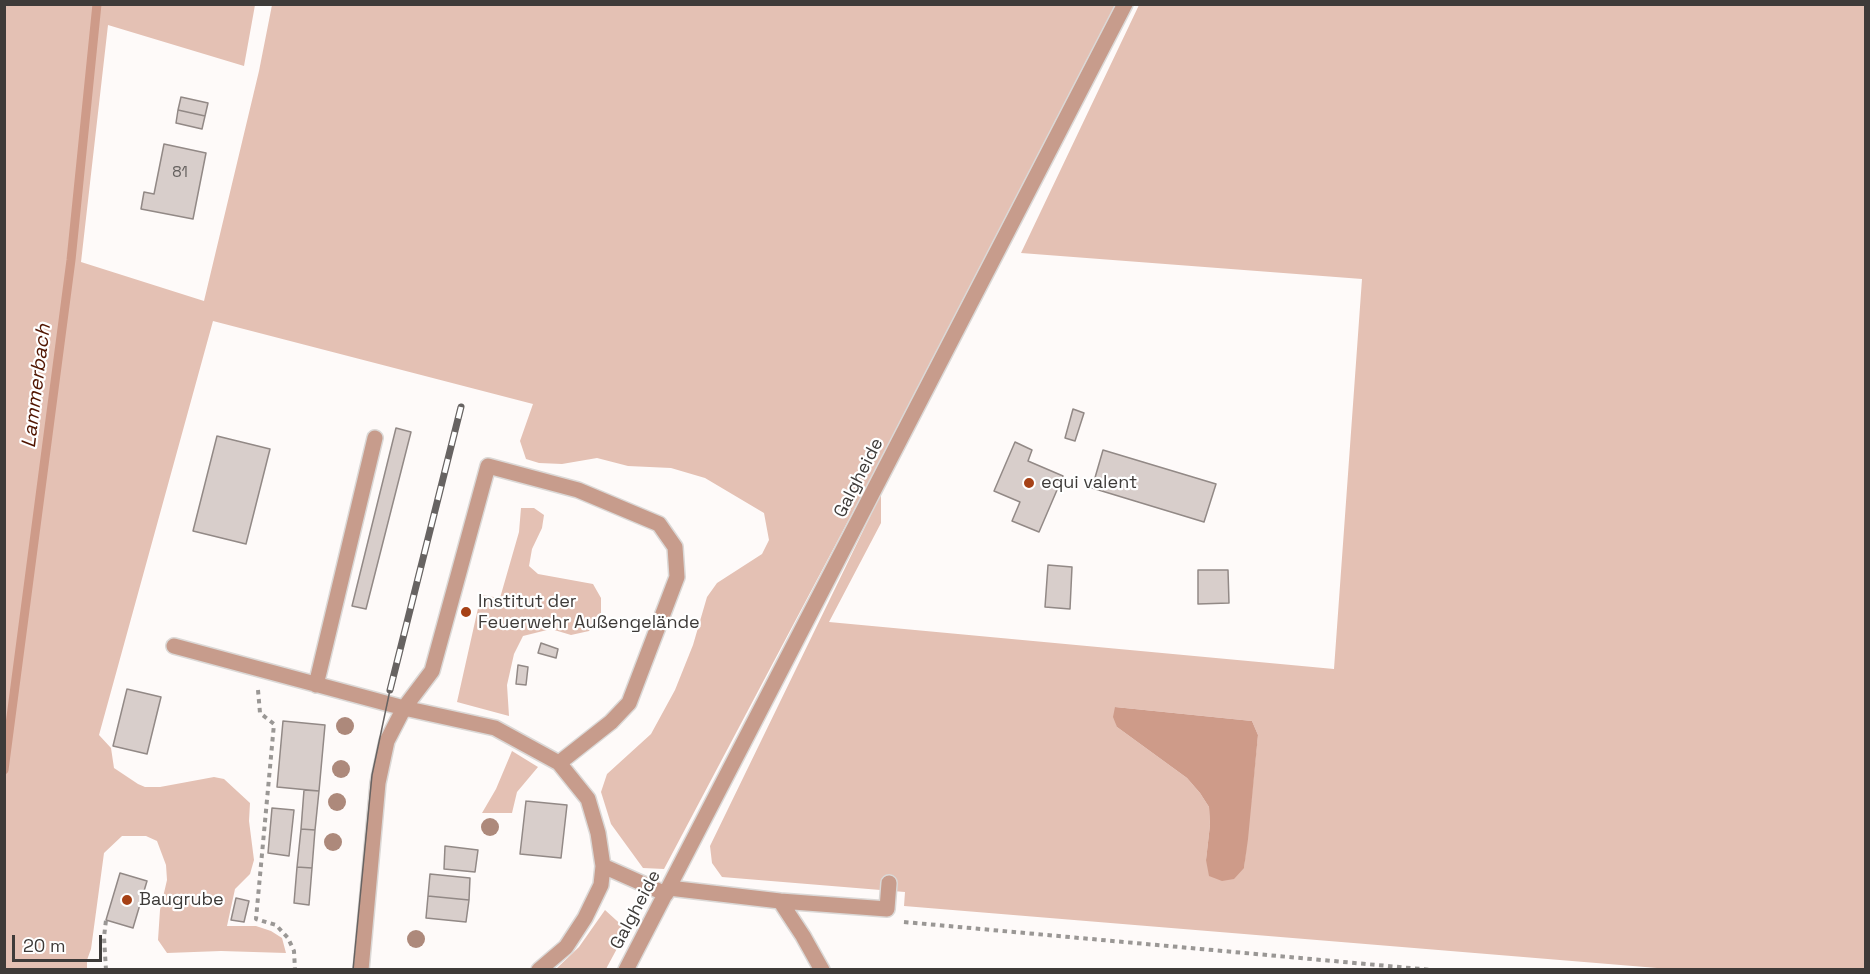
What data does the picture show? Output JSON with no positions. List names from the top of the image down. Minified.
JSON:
{"streets":{"street":["Galgheide"]},"water":["Lammerbach"],"places":["equi valent","Institut der Feuerwehr Außengelände","Baugrube"],"house_numbers":["81"],"scale_bar":"20 m"}
